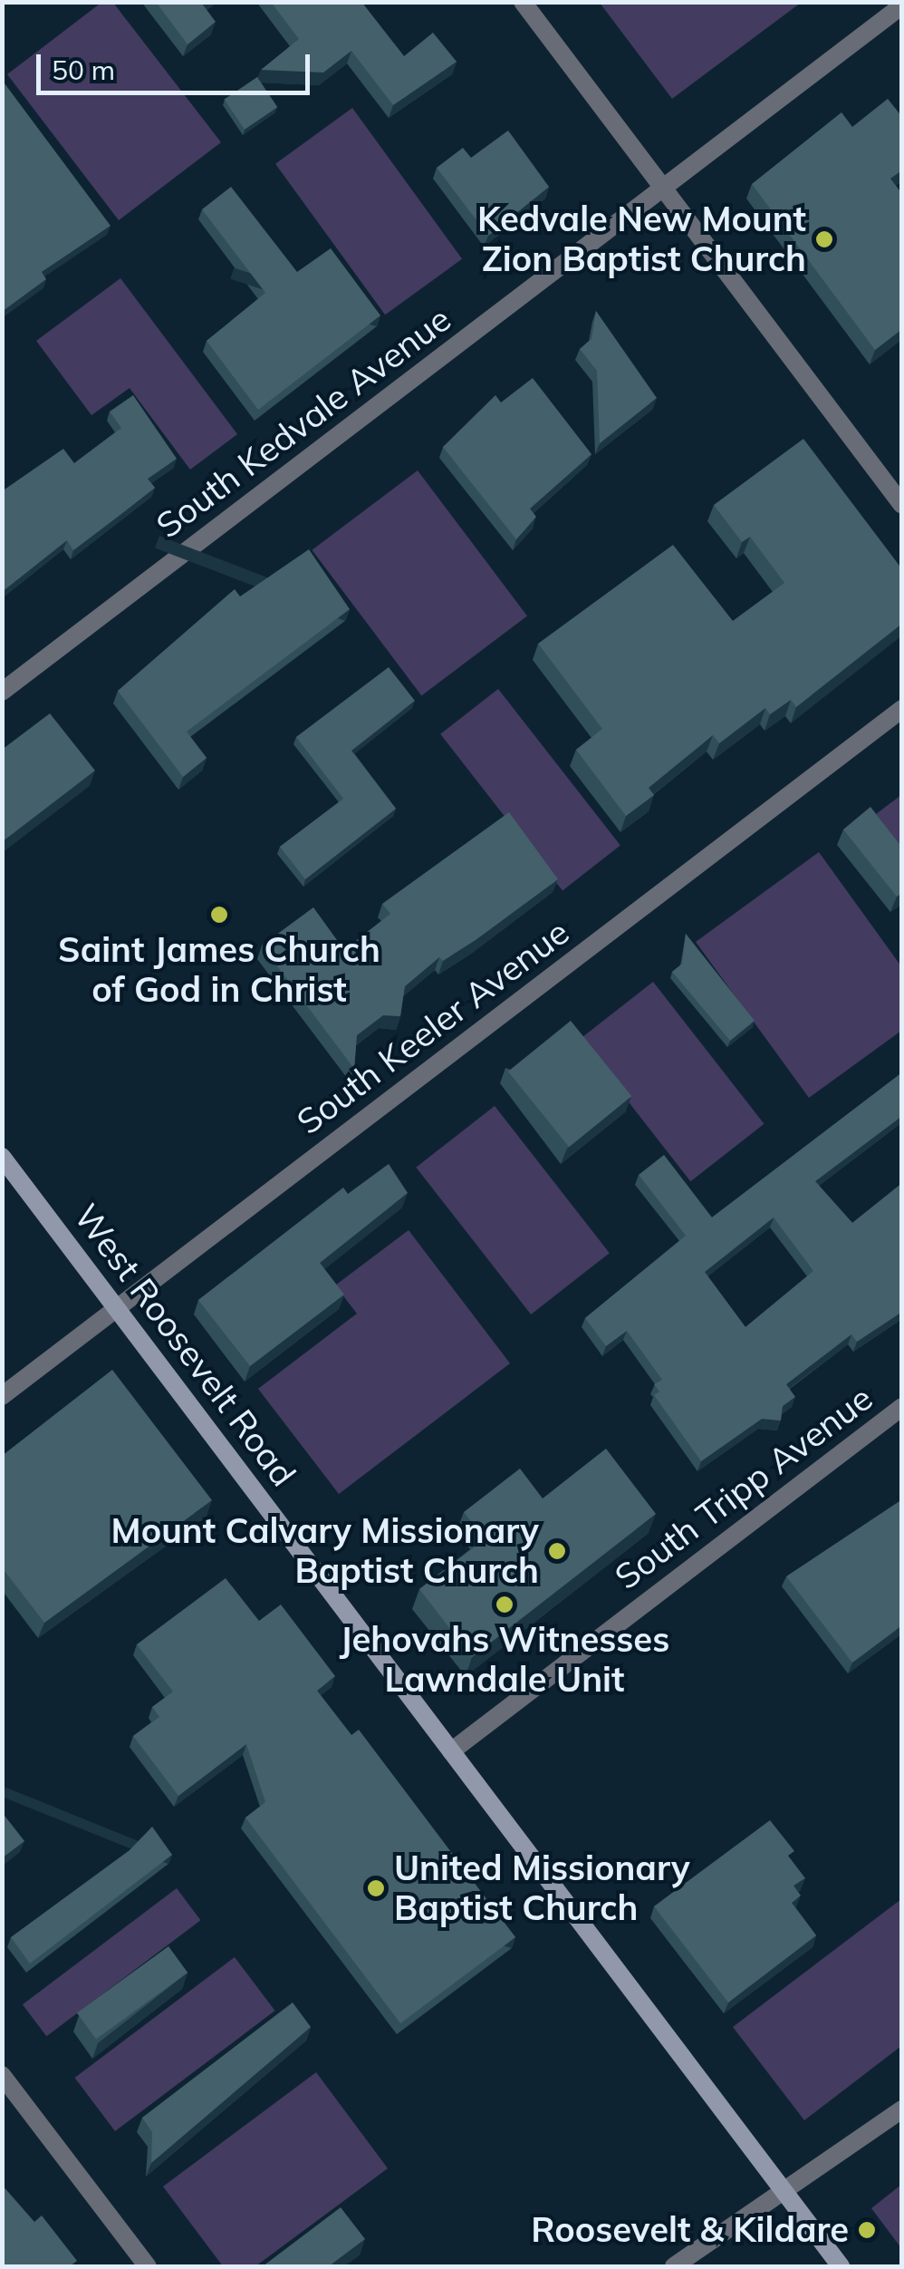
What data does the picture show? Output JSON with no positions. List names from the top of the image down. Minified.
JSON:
{"streets":{"main road":["West Roosevelt Road"],"street":["South Kedvale Avenue","South Keeler Avenue","South Tripp Avenue"]},"crossings":[["South Keeler Avenue","West Roosevelt Road"],["West Roosevelt Road","South Tripp Avenue"]],"places":["Kedvale New Mount Zion Baptist Church","Saint James Church of God in Christ","Mount Calvary Missionary Baptist Church","Jehovahs Witnesses Lawndale Unit","United Missionary Baptist Church","Roosevelt & Kildare"],"scale_bar":"50 m"}
